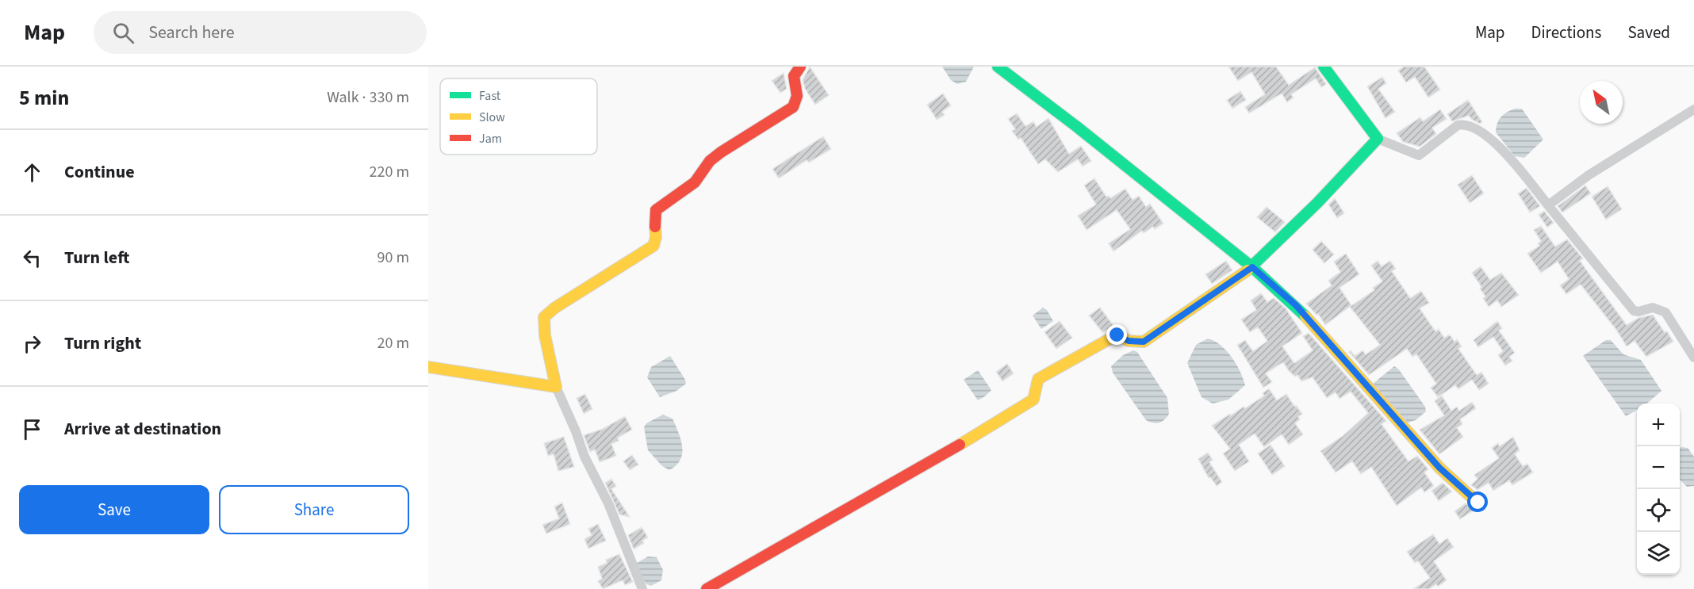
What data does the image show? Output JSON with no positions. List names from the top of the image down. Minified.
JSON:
{"legend":["Fast","Slow","Jam"],"north":"top left","page":{"header":"Map","search":"Search here","nav":["Map","Directions","Saved"],"heading":["5 min","Walk · 330 m"],"list":[["Continue","220 m"],["Turn left","90 m"],["Turn right","20 m"],"Arrive at destination"],"map_buttons":["+","−"],"buttons":["Save","Share"]}}
